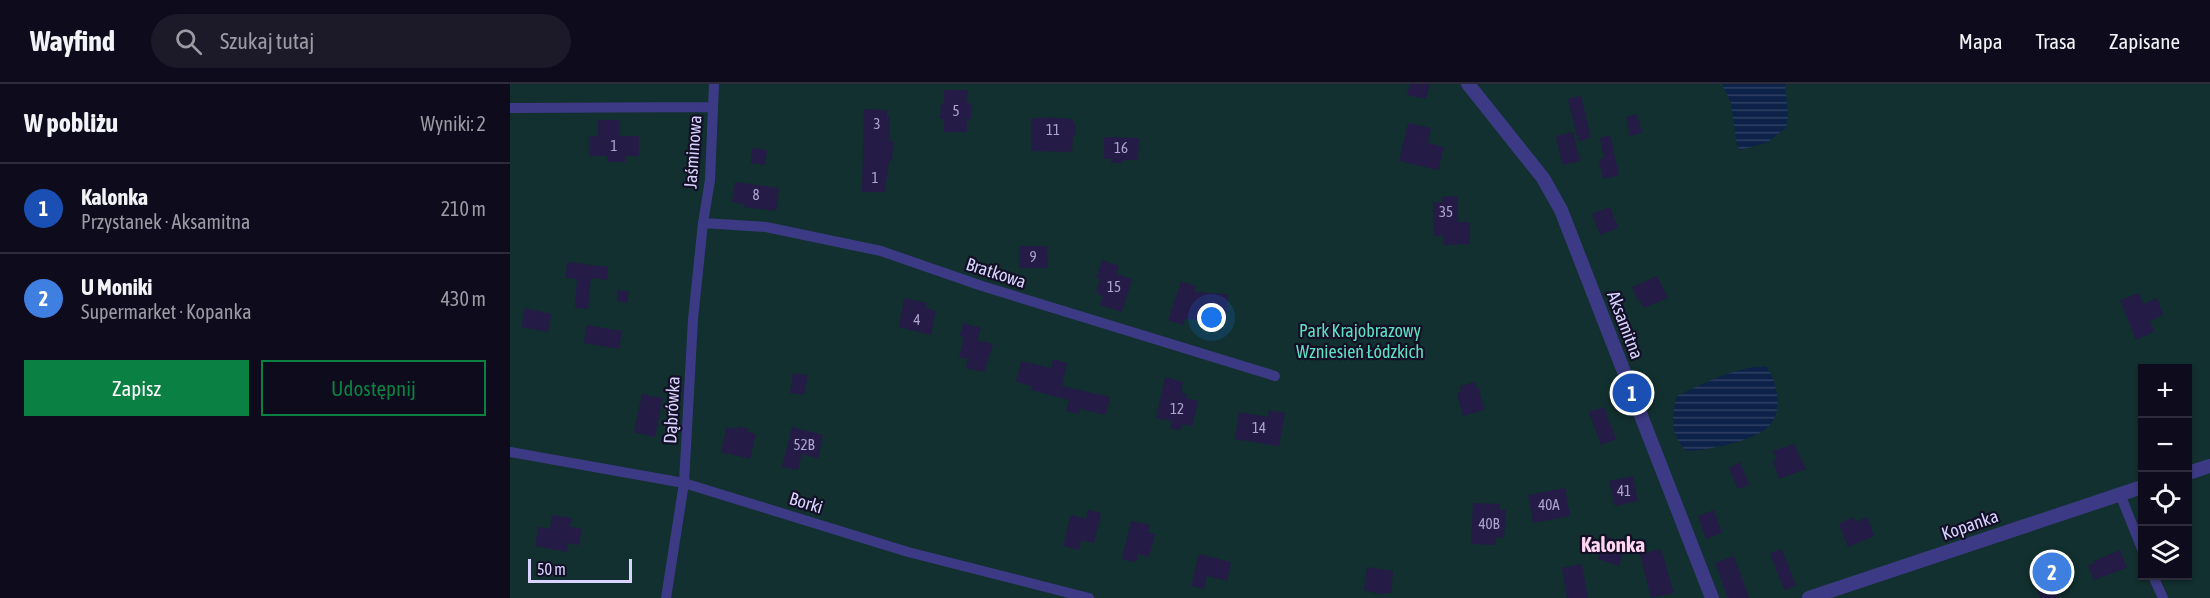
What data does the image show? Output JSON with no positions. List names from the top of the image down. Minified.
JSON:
{"streets":{"street":["Jaśminowa","Bratkowa","Aksamitna","Dąbrówka","Borki","Kopanka"]},"crossings":[["Jaśminowa","Bratkowa"],["Jaśminowa","Dąbrówka"],["Bratkowa","Dąbrówka"],["Dąbrówka","Borki"]],"districts":["Kalonka"],"parks":["Park Krajobrazowy Wzniesień Łódzkich"],"house_numbers":["5","3","11","1","16","1","8","35","9","15","4","12","14","52B","41","40A","40B"],"scale_bar":"50 m","page":{"header":"Wayfind","search":"Szukaj tutaj","nav":["Mapa","Trasa","Zapisane"],"heading":["W pobliżu","Wyniki: 2"],"list":[{"mark":"1","name":"Kalonka","note":"Przystanek · Aksamitna","value":"210 m"},{"mark":"2","name":"U Moniki","note":"Supermarket · Kopanka","value":"430 m"}],"buttons":["Zapisz","Udostępnij"],"map_buttons":["+","−"],"pins":["1","2"],"scale":"50 m"}}
